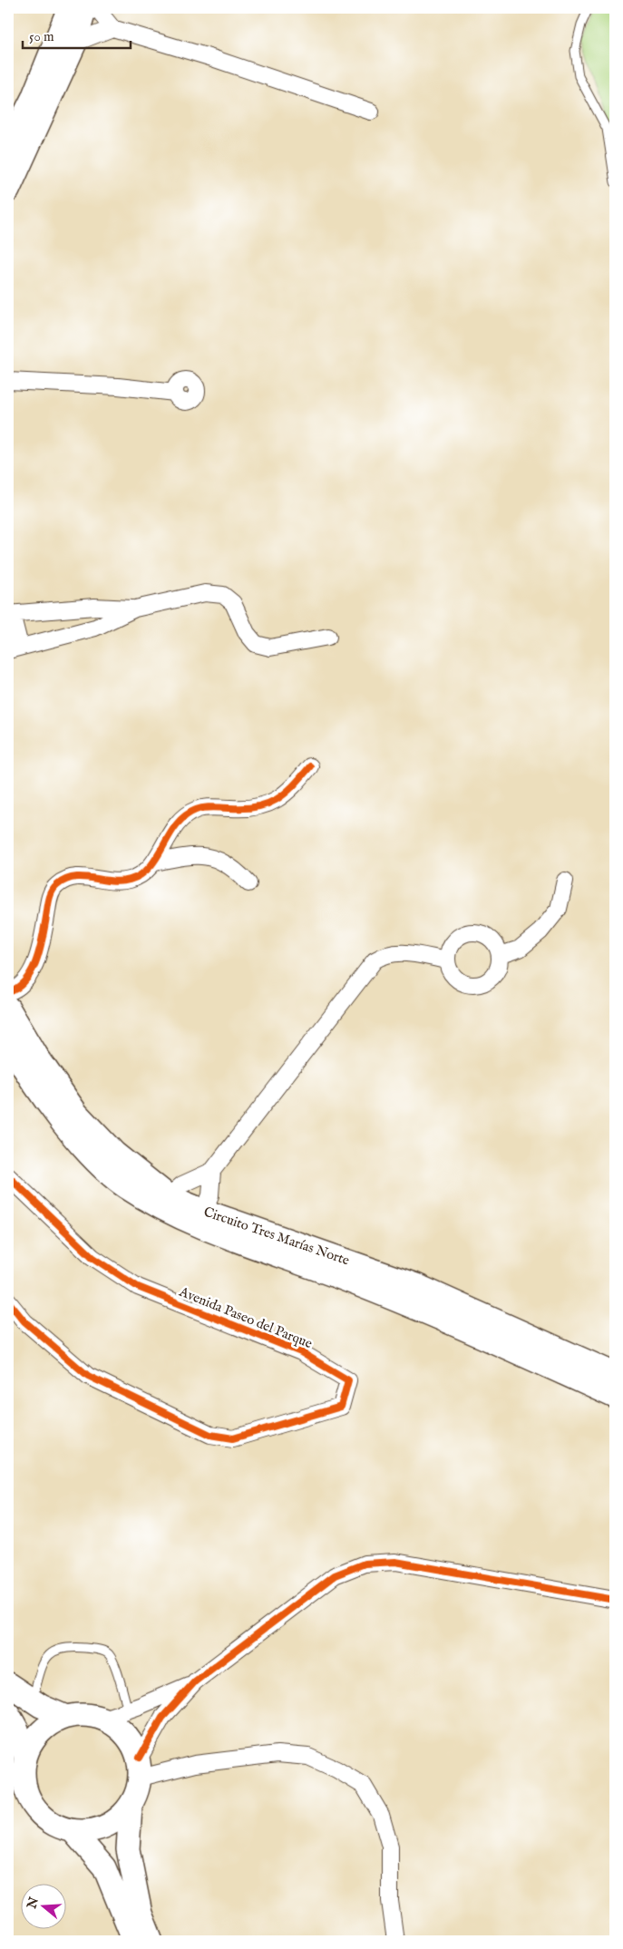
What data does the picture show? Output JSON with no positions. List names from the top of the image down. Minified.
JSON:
{"streets":{"street":["Circuito Tres Marías Norte","Avenida Paseo del Parque"]},"scale_bar":"50 m","north":"left"}
